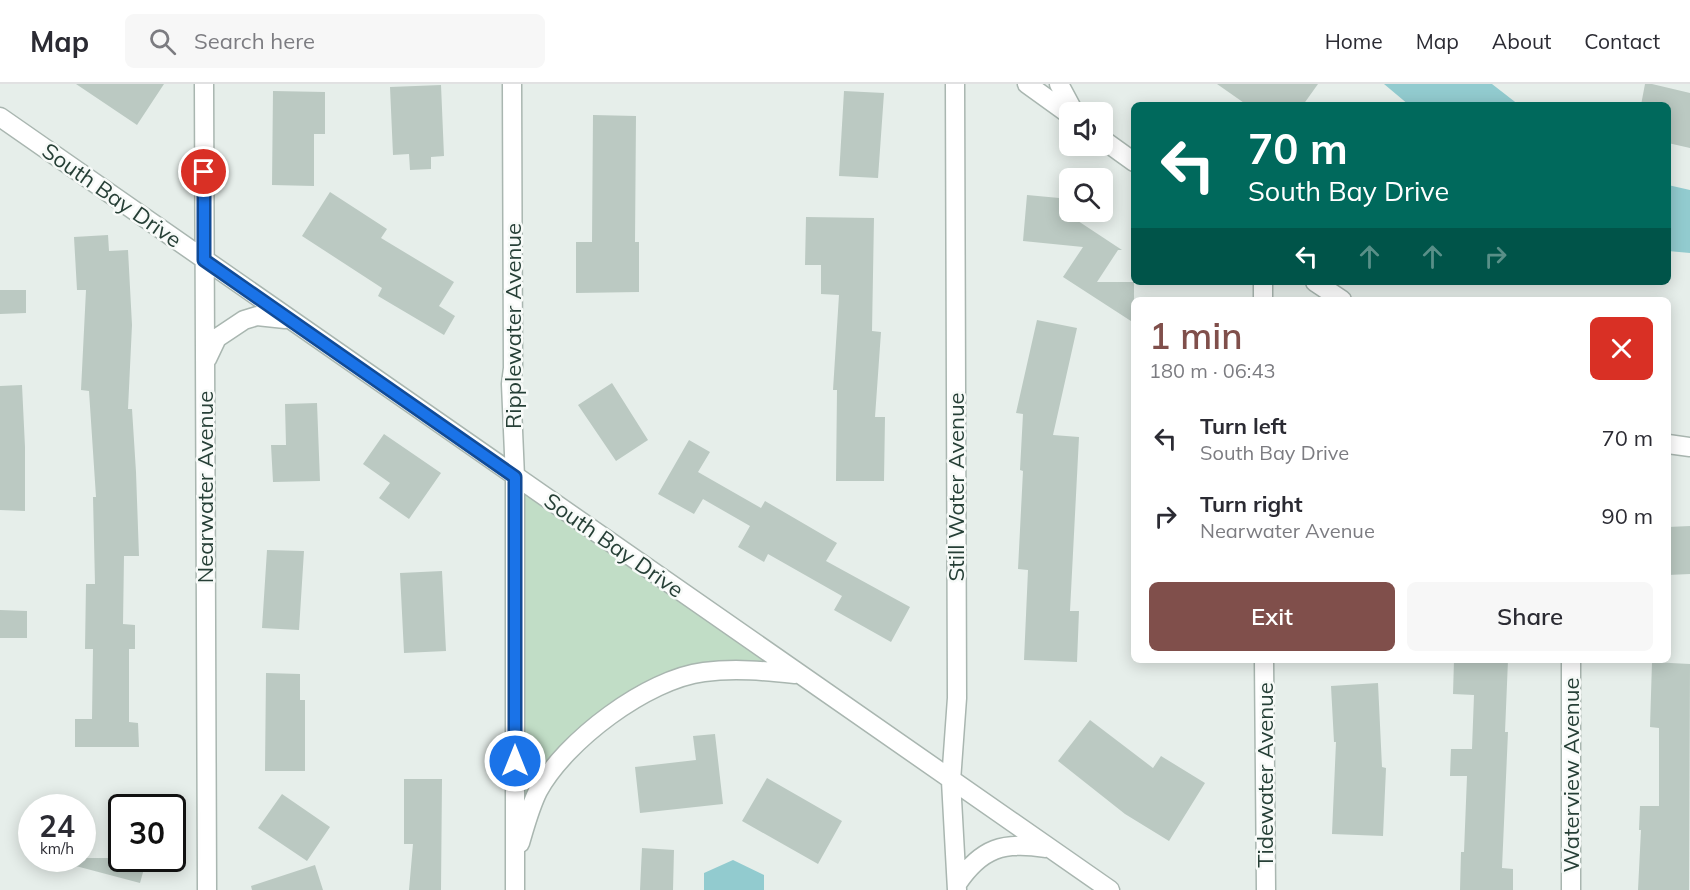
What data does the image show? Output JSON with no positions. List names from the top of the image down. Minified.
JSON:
{"streets":{"street":["South Bay Drive","Ripplewater Avenue","Nearwater Avenue","Still Water Avenue","Tidewater Avenue","Waterview Avenue"]},"crossings":[["South Bay Drive","Ripplewater Avenue"],["South Bay Drive","Nearwater Avenue"],["South Bay Drive","Still Water Avenue"]],"page":{"header":"Map","search":"Search here","nav":["Home","Map","About","Contact"],"turn":["70 m","South Bay Drive"],"heading":["1 min","180 m · 06:43"],"list":[{"name":"Turn left","note":"South Bay Drive","value":"70 m"},{"name":"Turn right","note":"Nearwater Avenue","value":"90 m"}],"buttons":["Exit","Share"],"speed":"24 km/h","limit":"30"}}
